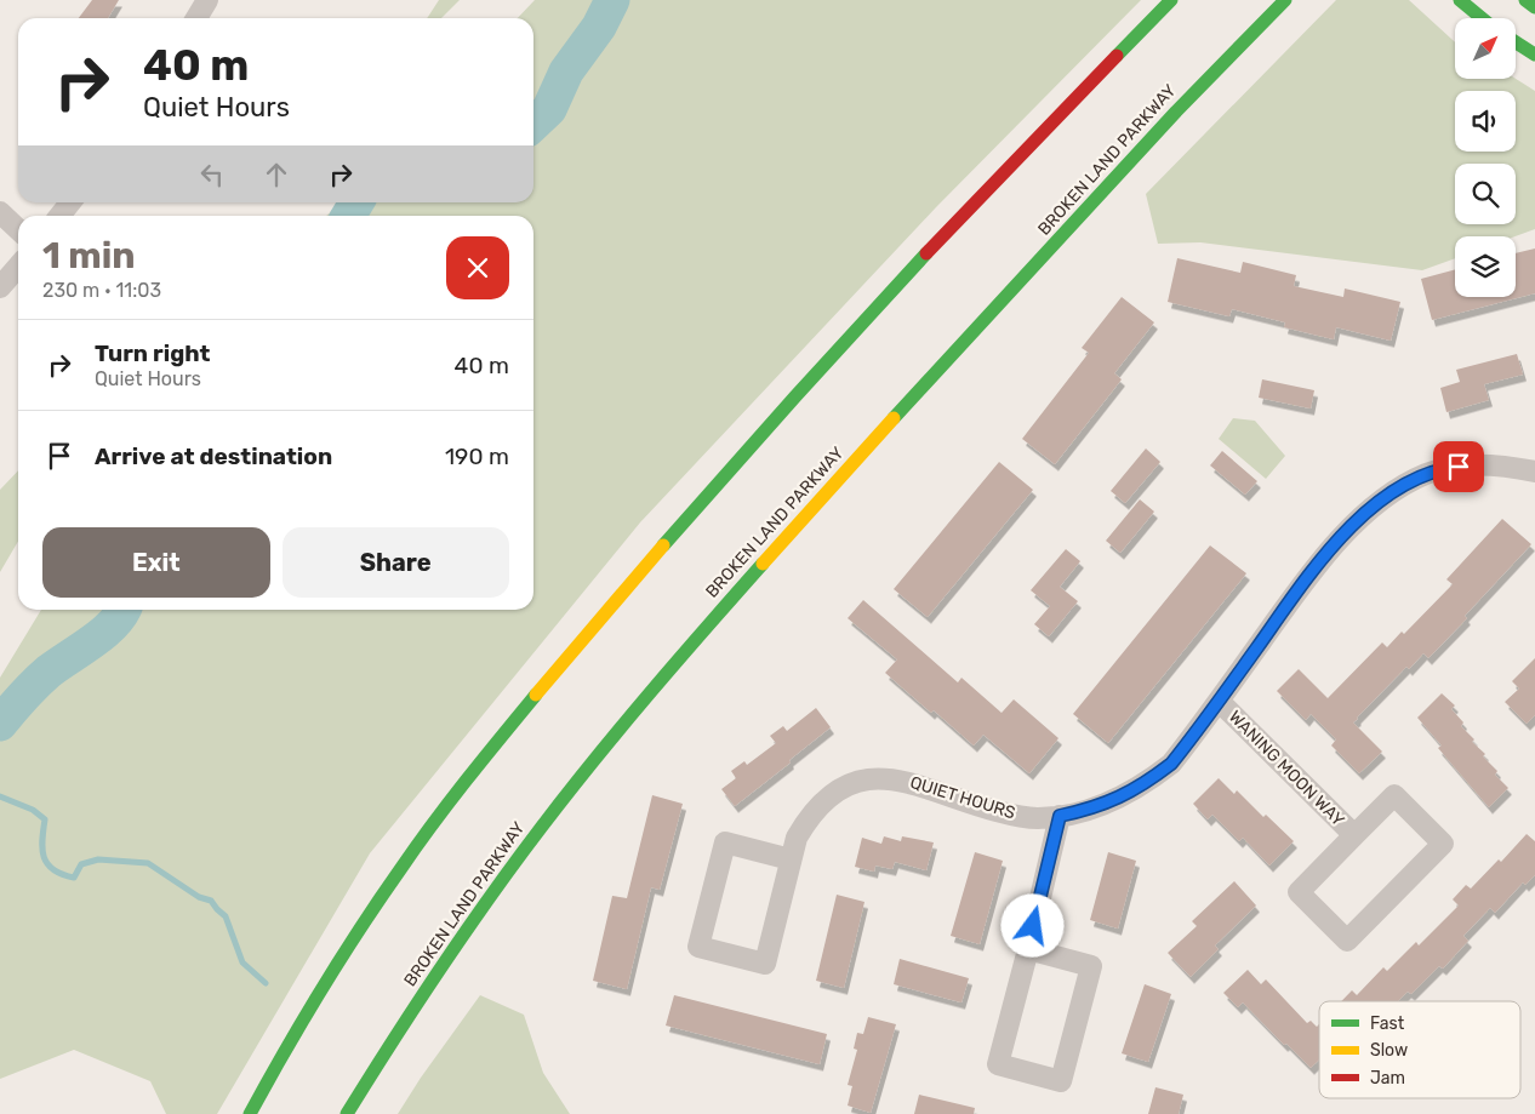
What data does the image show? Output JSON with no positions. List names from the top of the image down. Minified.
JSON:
{"streets":{"main road":["BROKEN LAND PARKWAY"],"street":["WANING MOON WAY","QUIET HOURS"]},"crossings":[["WANING MOON WAY","QUIET HOURS"]],"legend":["Fast","Slow","Jam"],"north":"top right","page":{"turn":["40 m","Quiet Hours"],"heading":["1 min","230 m · 11:03"],"list":[{"name":"Turn right","note":"Quiet Hours","value":"40 m"},{"name":"Arrive at destination","value":"190 m"}],"buttons":["Exit","Share"]}}
